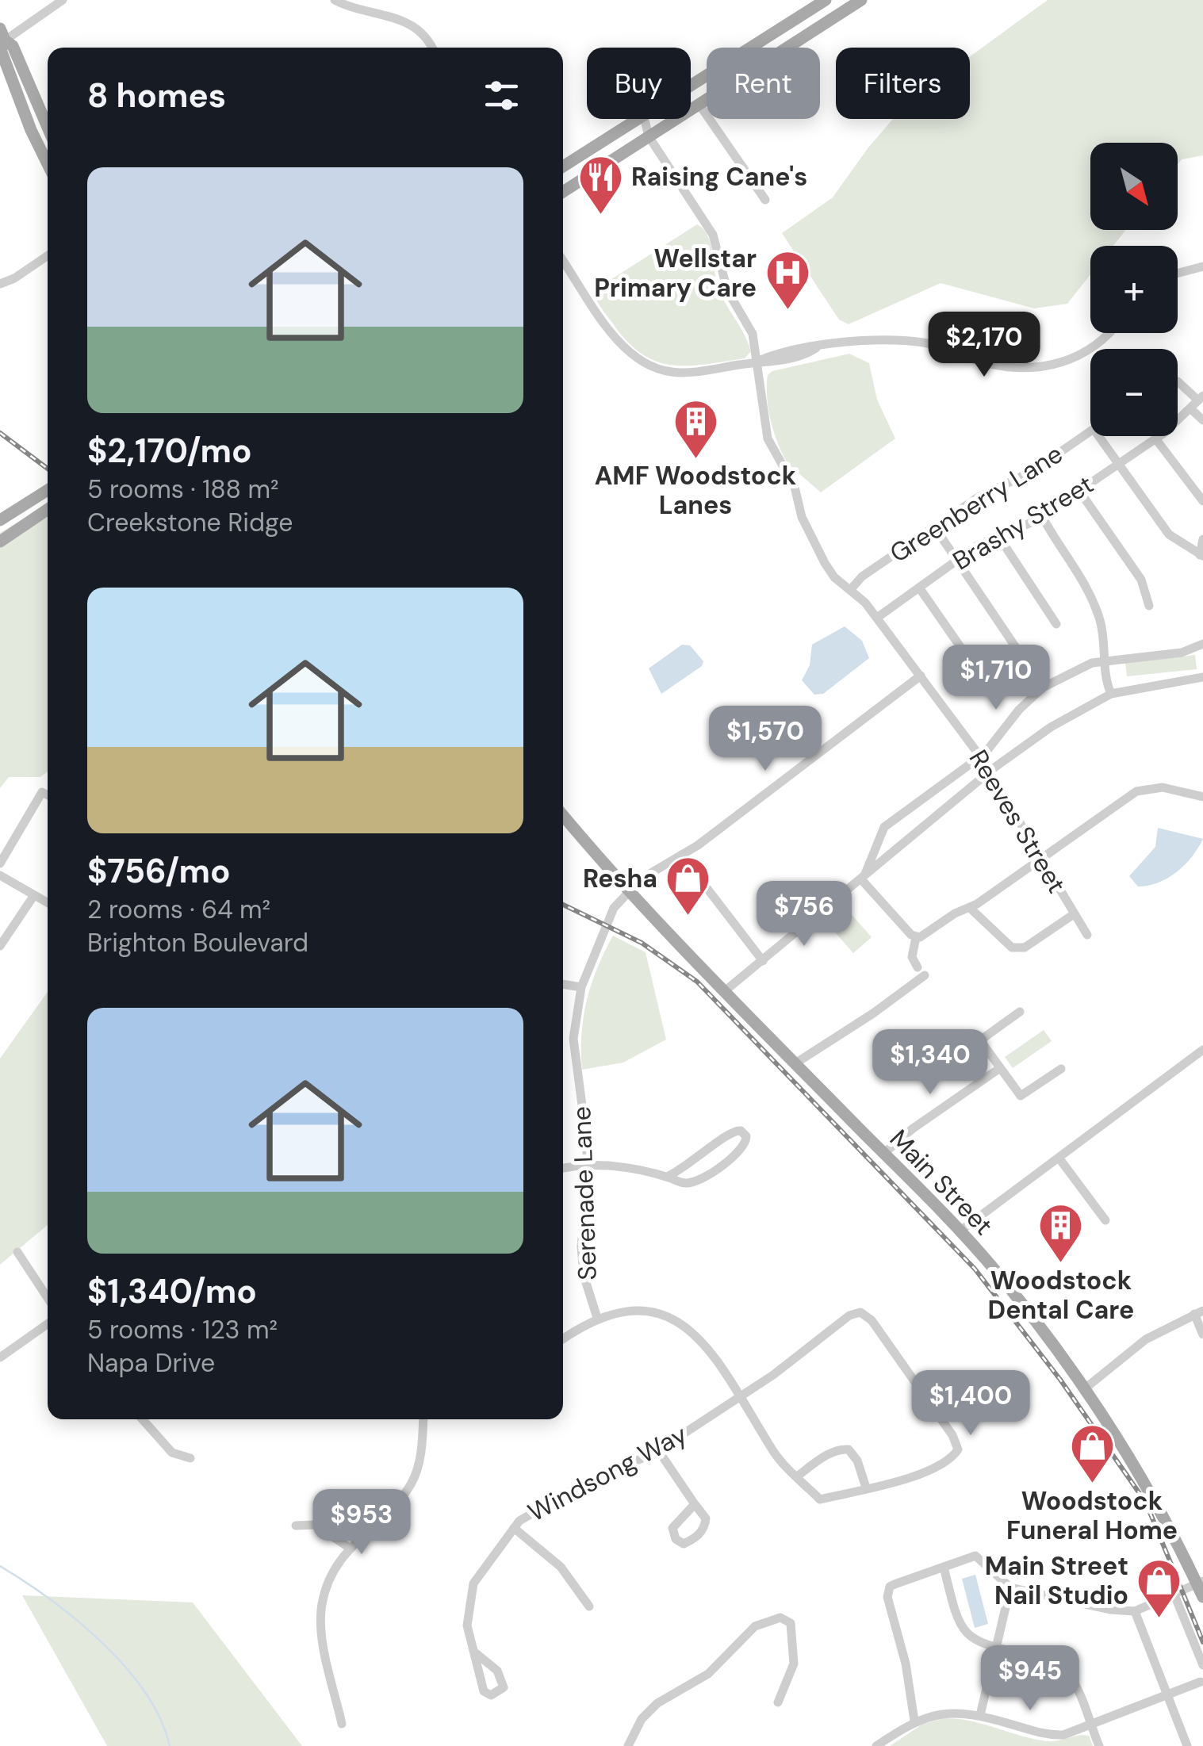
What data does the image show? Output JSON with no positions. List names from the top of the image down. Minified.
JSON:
{"streets":{"main road":["Main Street"],"street":["Greenberry Lane","Brashy Street","Reeves Street","Serenade Lane","Windsong Way"]},"crossings":[["Greenberry Lane","Reeves Street"],["Brashy Street","Reeves Street"],["Reeves Street","Serenade Lane"],["Main Street","Serenade Lane"],["Serenade Lane","Windsong Way"]],"places":{"restaurant":["Raising Cane's"],"hospital":["Wellstar Primary Care"],"building":["AMF Woodstock Lanes","Woodstock Dental Care"],"shop":["Resha","Woodstock Funeral Home","Main Street Nail Studio"]},"north":"bottom right","page":{"chip":["Buy","Rent","Filters"],"heading":"8 homes","map_buttons":["+","−"],"list":[{"name":"$2,170/mo","note":"5 rooms · 188 m² · Creekstone Ridge"},{"name":"$756/mo","note":"2 rooms · 64 m² · Brighton Boulevard"},{"name":"$1,340/mo","note":"5 rooms · 123 m² · Napa Drive"}],"price":["$2,170","$1,710","$1,570","$756","$1,340","$1,400","$953","$945"]}}
